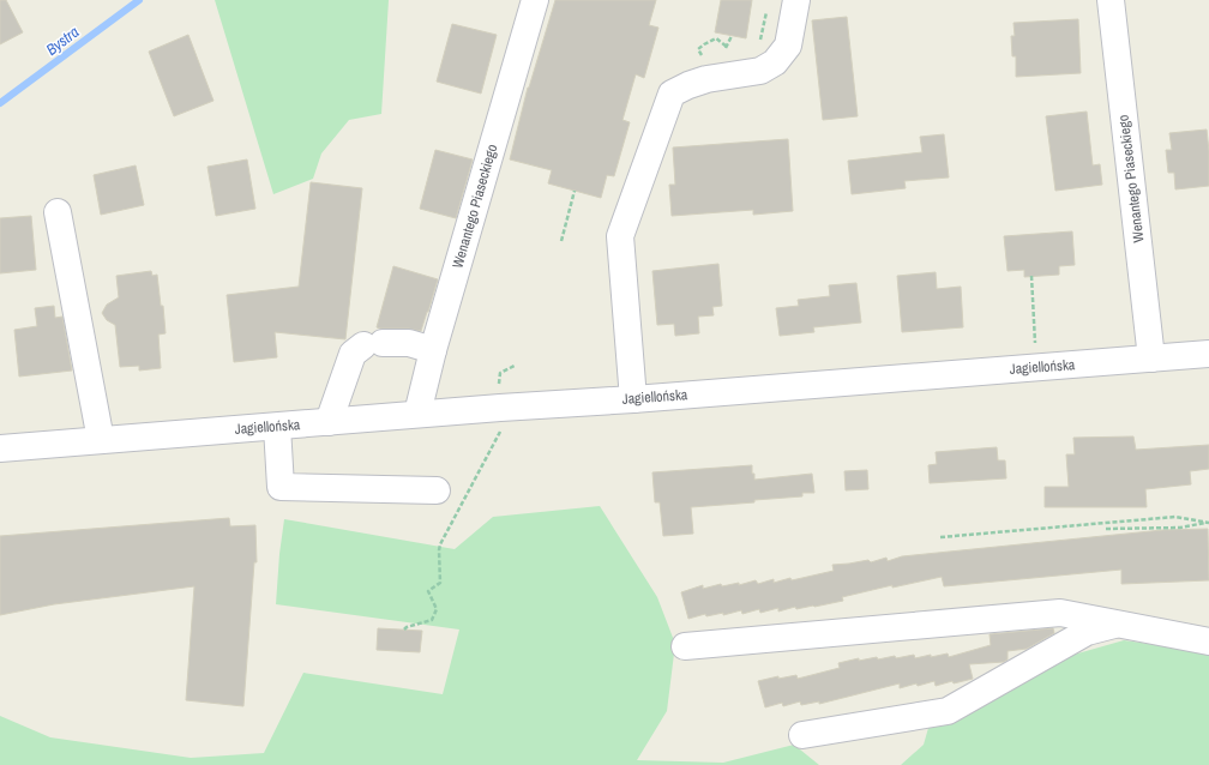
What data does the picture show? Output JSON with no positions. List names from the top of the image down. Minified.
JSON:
{"streets":{"street":["Wenantego Piaseckiego","Jagiellońska"]},"crossings":[["Wenantego Piaseckiego","Jagiellońska"]],"water":["Bystra"]}
